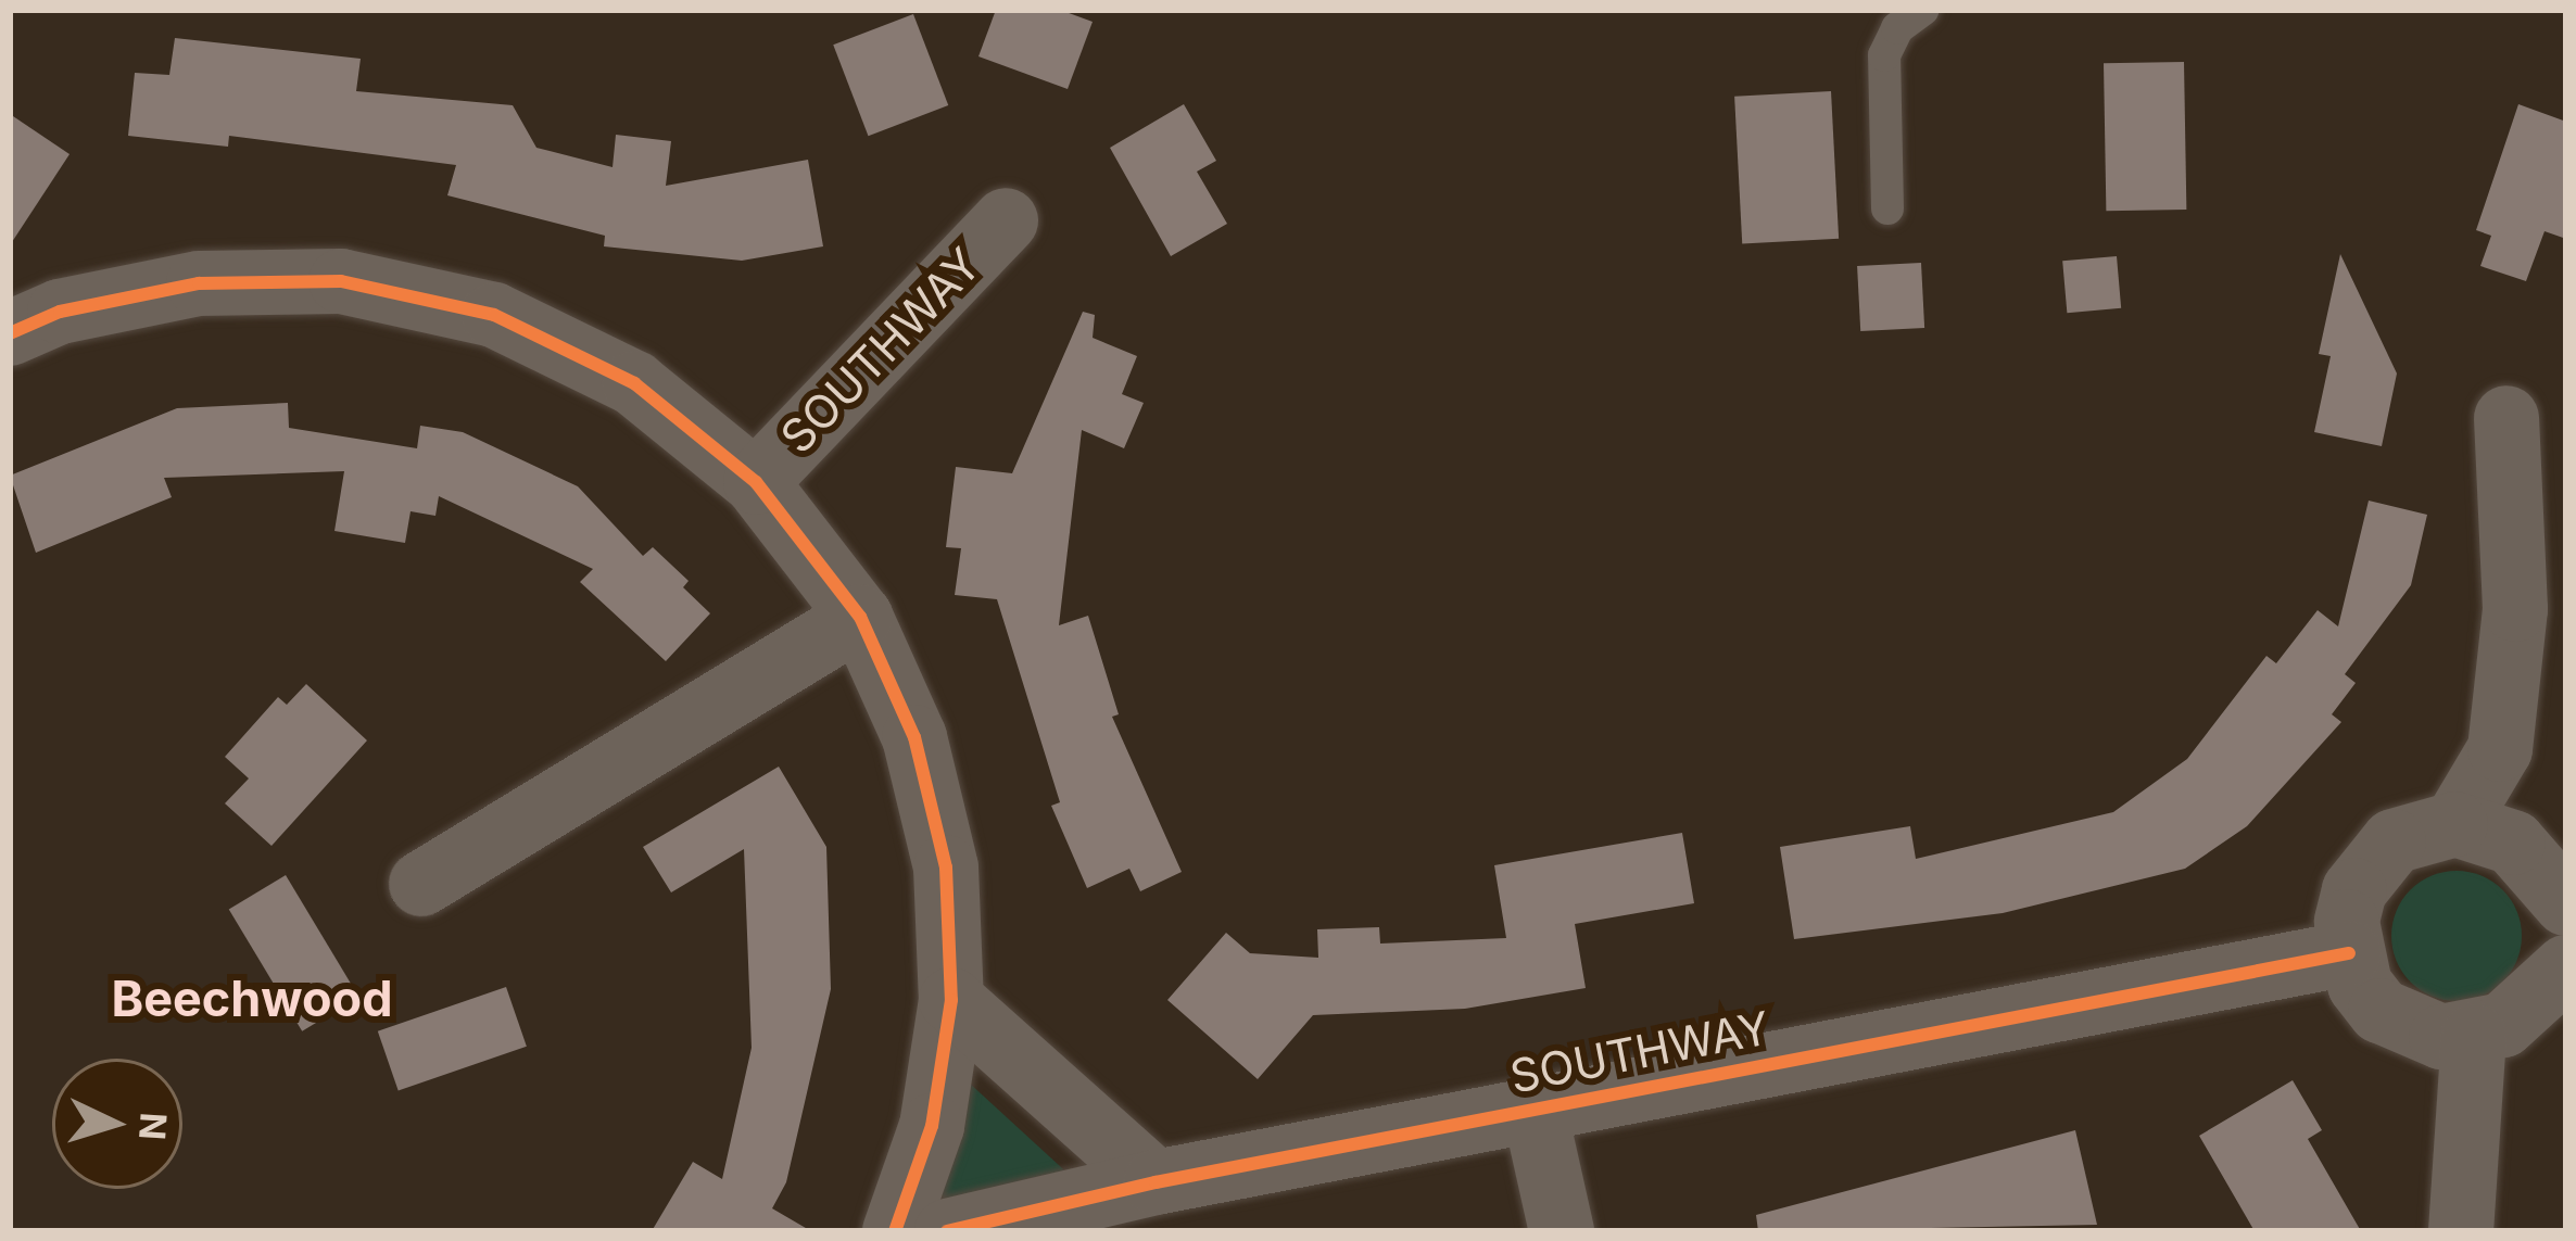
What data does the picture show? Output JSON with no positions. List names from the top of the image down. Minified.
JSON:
{"streets":{"street":["SOUTHWAY"]},"districts":["Beechwood"],"north":"right"}
